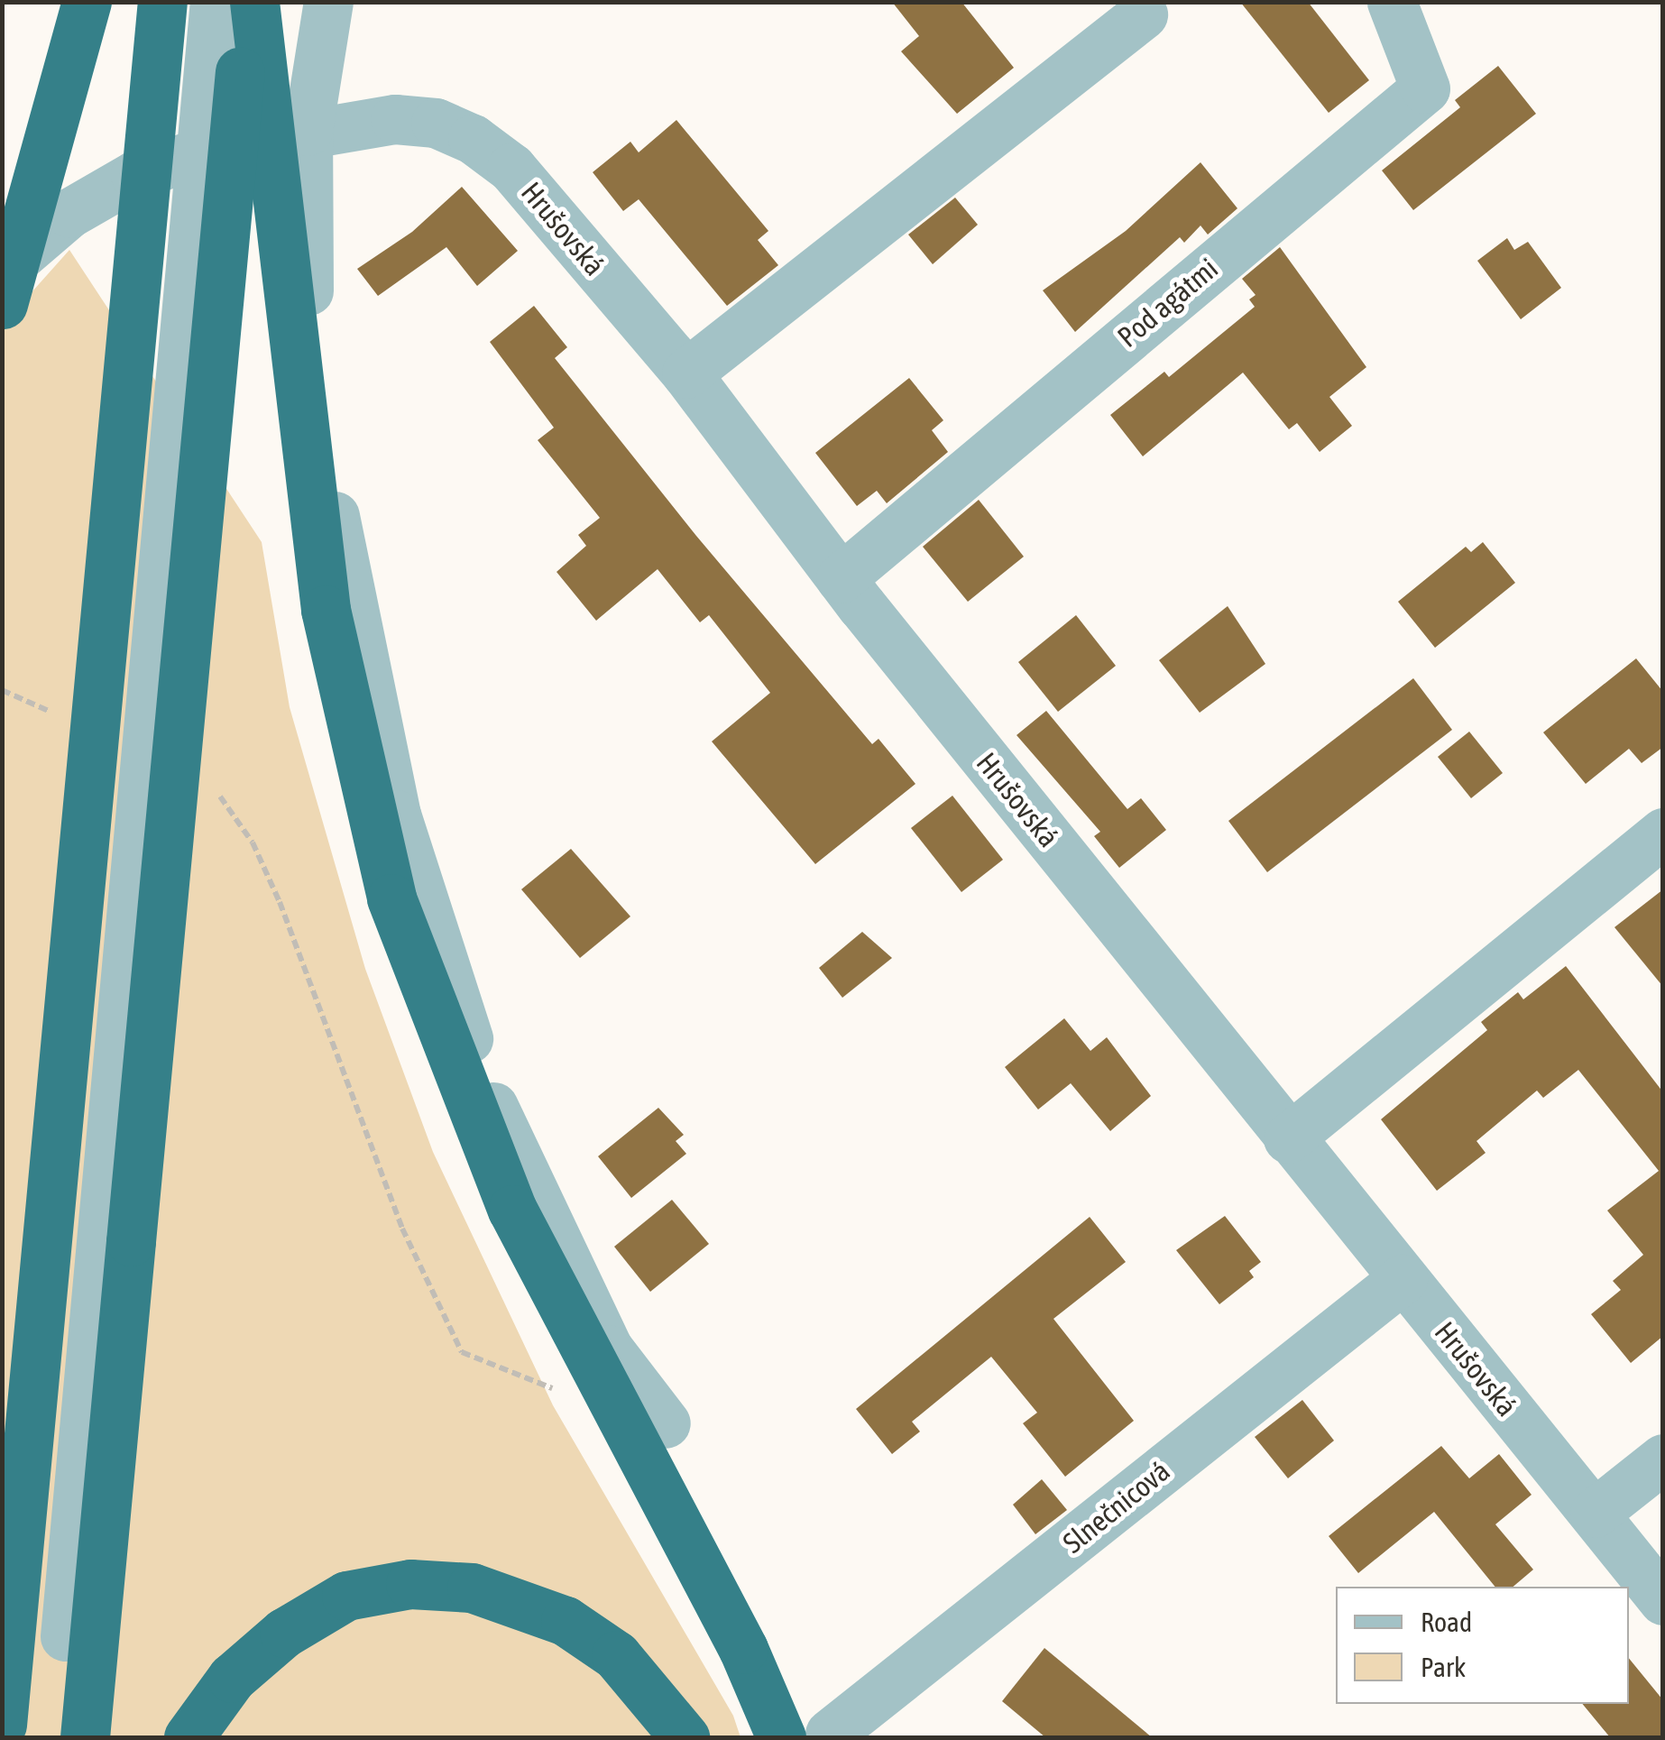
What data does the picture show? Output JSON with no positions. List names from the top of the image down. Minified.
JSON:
{"streets":{"street":["Hrušovská","Pod agátmi","Slnečnicová"]},"crossings":[["Hrušovská","Pod agátmi"],["Hrušovská","Slnečnicová"]],"legend":["Road","Park"]}
